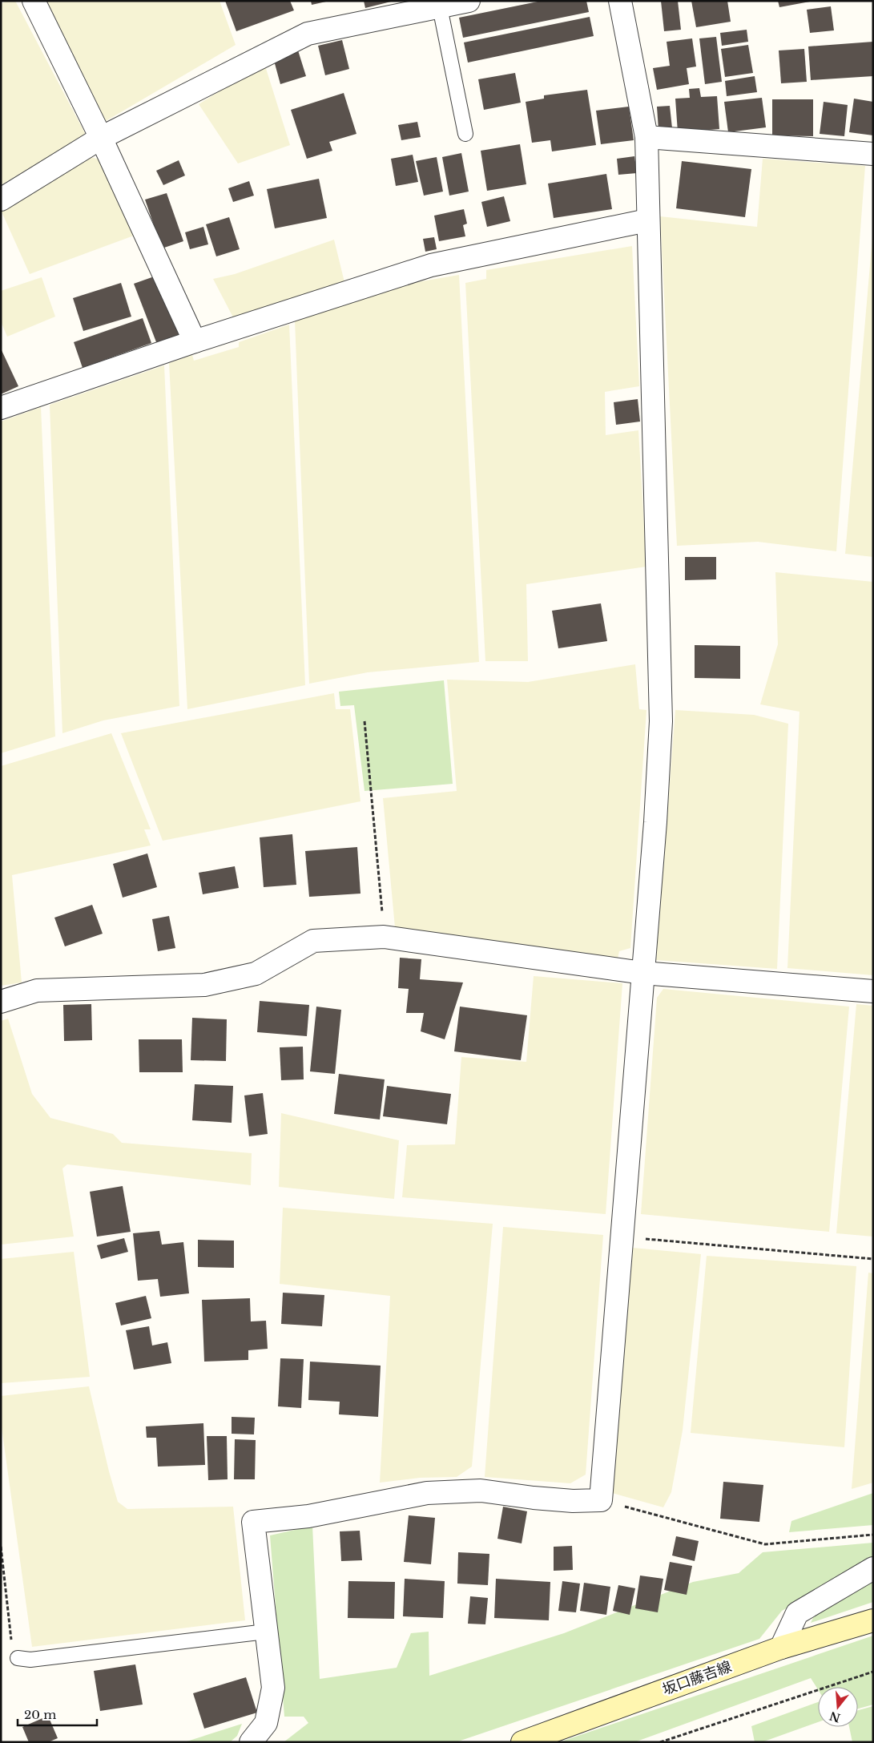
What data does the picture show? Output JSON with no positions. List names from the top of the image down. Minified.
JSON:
{"streets":{"main road":["坂口藤吉線"]},"scale_bar":"20 m","north":"bottom"}
